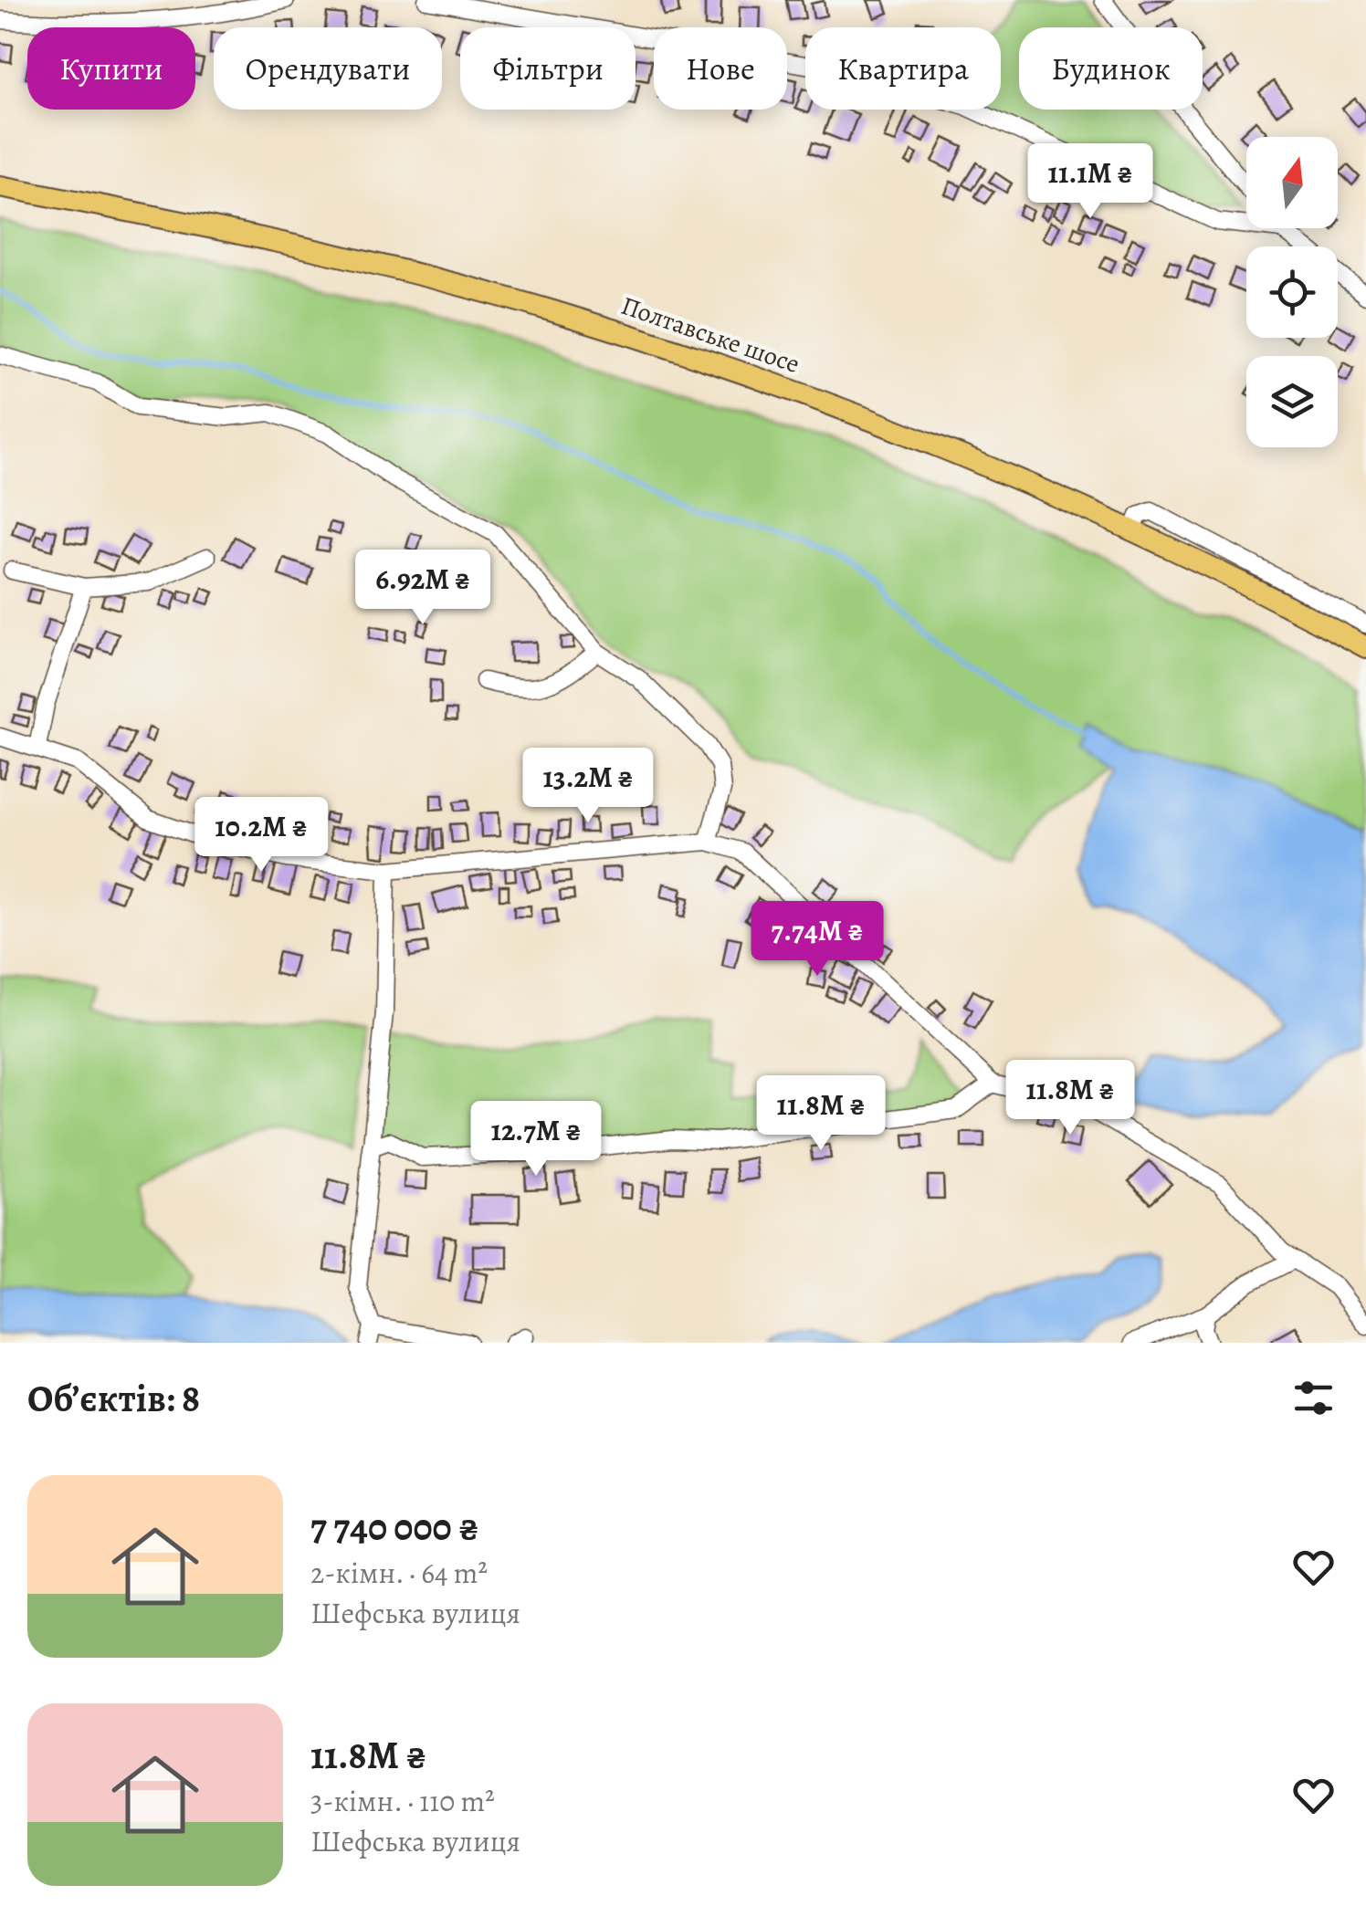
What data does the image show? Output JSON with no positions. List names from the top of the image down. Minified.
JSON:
{"streets":{"main road":["Полтавське шосе"]},"north":"top","page":{"chip":["Купити","Орендувати","Фільтри","Нове","Квартира","Будинок"],"price":["11.1M ₴","6.92M ₴","13.2M ₴","10.2M ₴","7.74M ₴","11.8M ₴","11.8M ₴","12.7M ₴"],"heading":"Об’єктів: 8","list":[{"name":"7 740 000 ₴","note":"2-кімн. · 64 m² · Шефська вулиця"},{"name":"11.8M ₴","note":"3-кімн. · 110 m² · Шефська вулиця"}]}}
